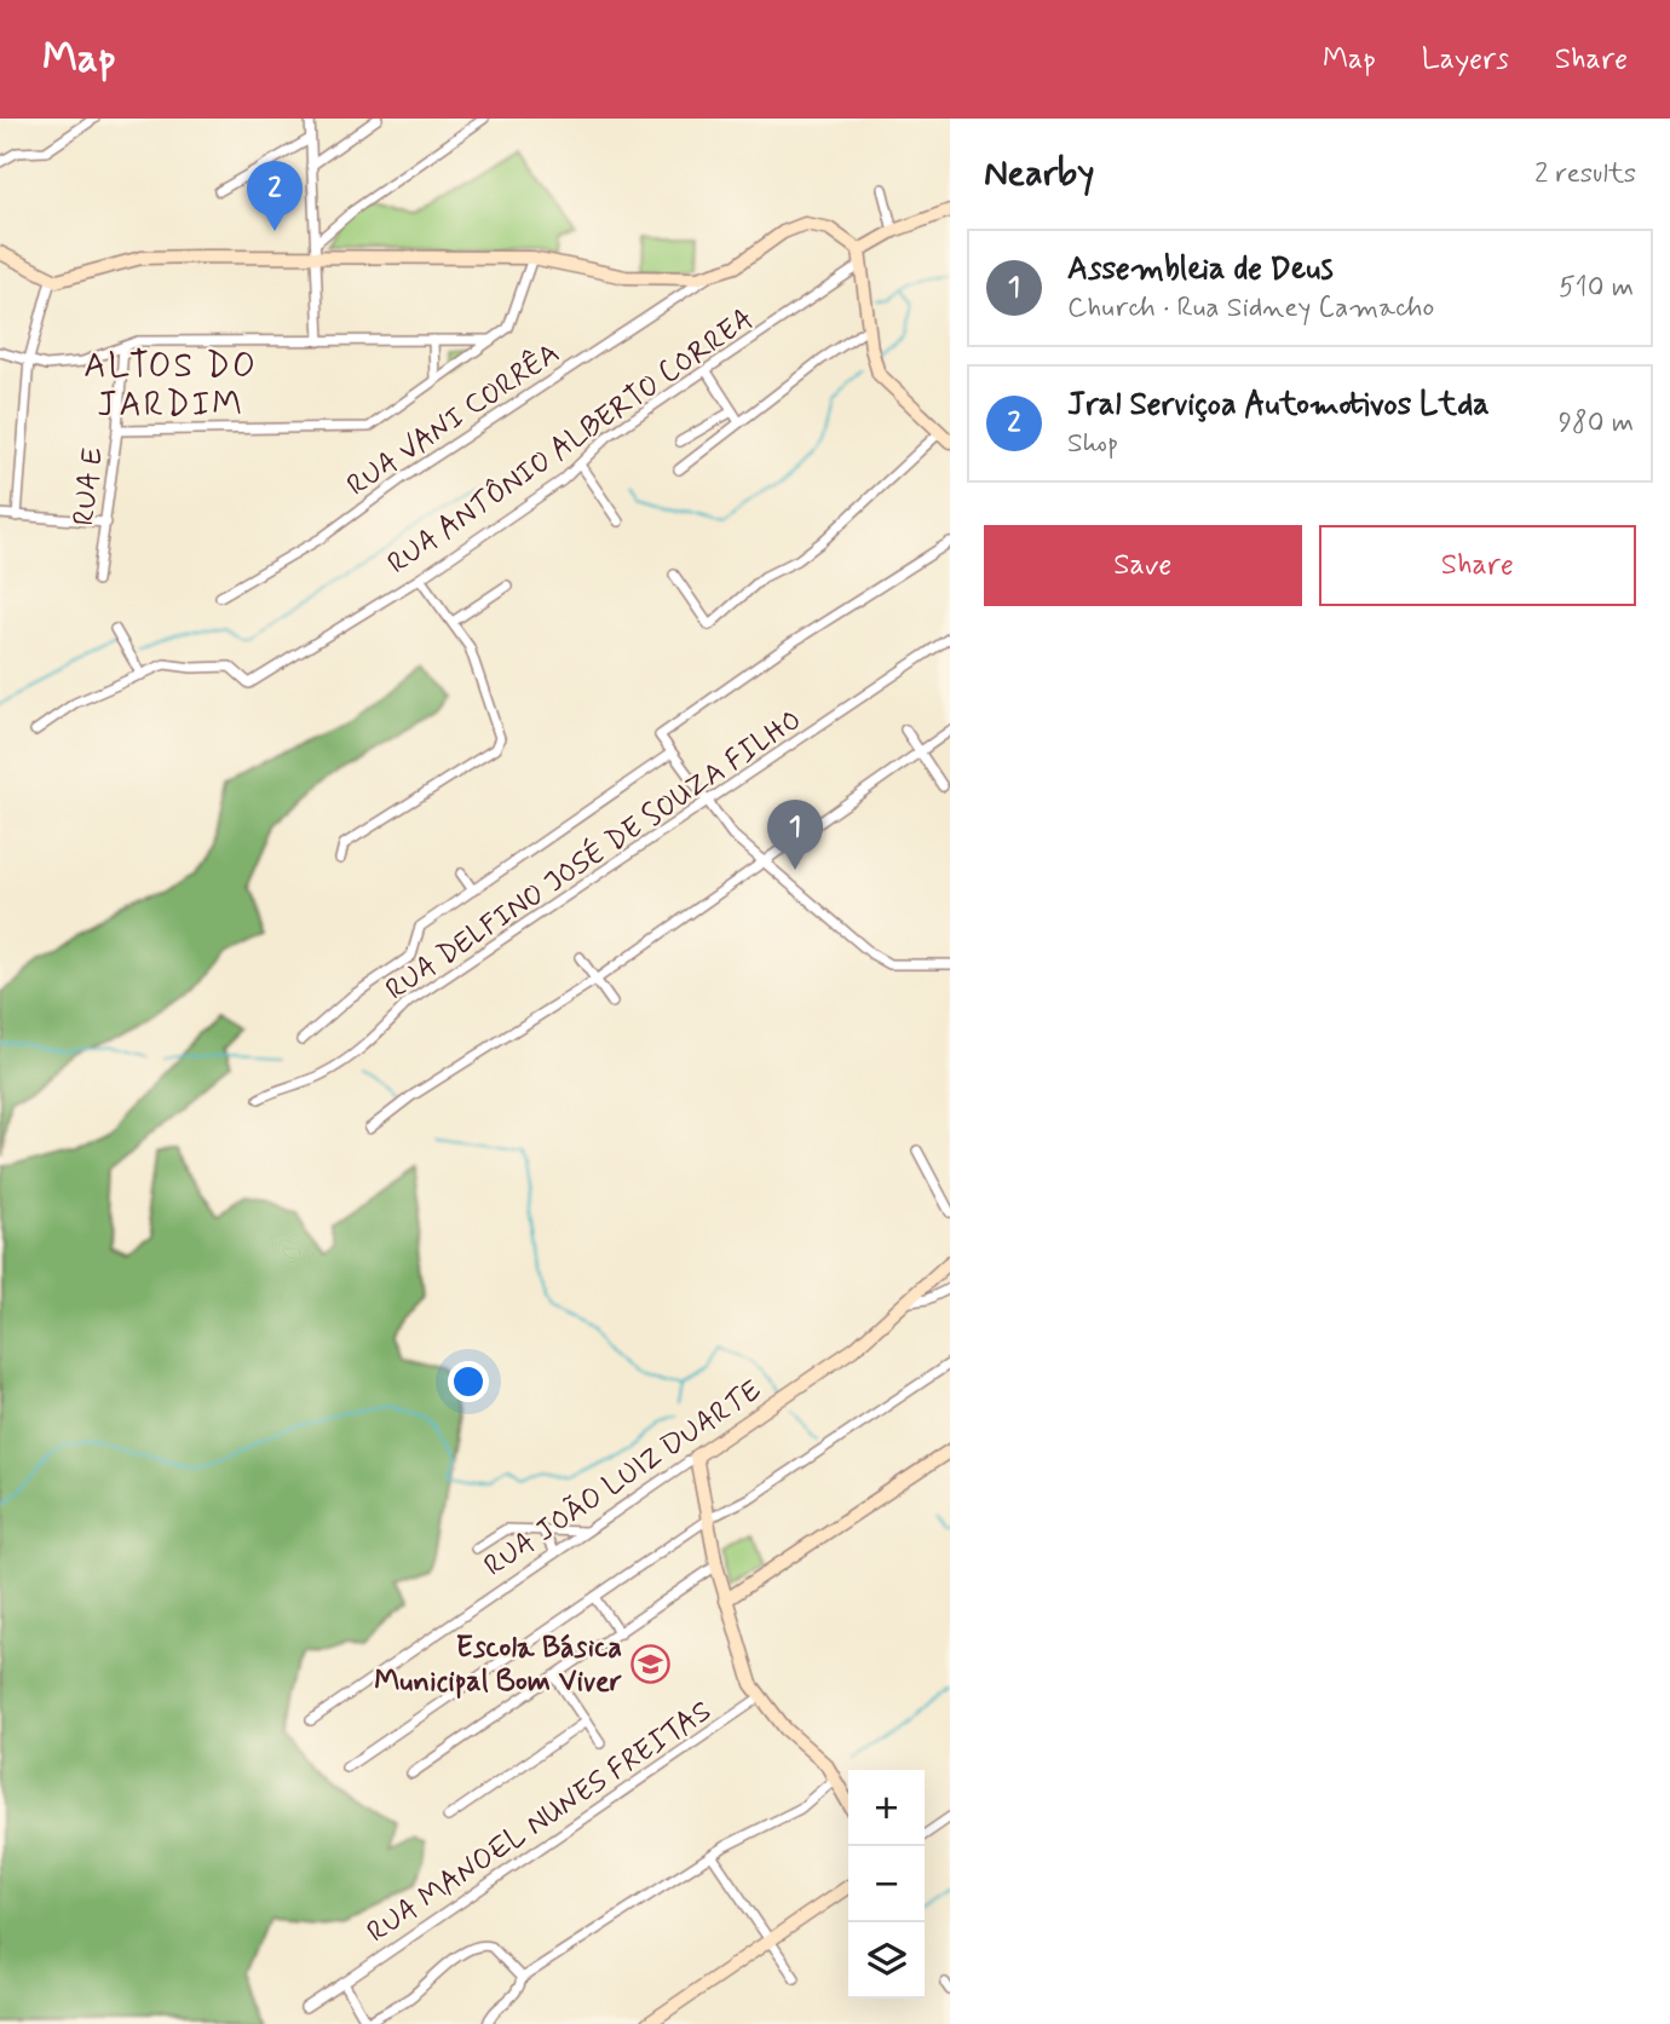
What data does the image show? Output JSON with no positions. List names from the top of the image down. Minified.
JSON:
{"streets":{"street":["RUA VANI CORRÊA","RUA ANTÔNIO ALBERTO CORREA","RUA E","RUA DELFINO JOSÉ DE SOUZA FILHO","RUA JOÃO LUIZ DUARTE","RUA MANOEL NUNES FREITAS"]},"districts":["ALTOS DO JARDIM"],"places":{"school or university":["Escola Básica Municipal Bom Viver"]},"page":{"header":"Map","nav":["Map","Layers","Share"],"heading":["Nearby","2 results"],"pins":["2","1"],"list":[{"mark":"1","name":"Assembleia de Deus","note":"Church · Rua Sidney Camacho","value":"510 m"},{"mark":"2","name":"Jral Serviçoa Automotivos Ltda","note":"Shop","value":"980 m"}],"buttons":["Save","Share"],"map_buttons":["+","−"]}}
